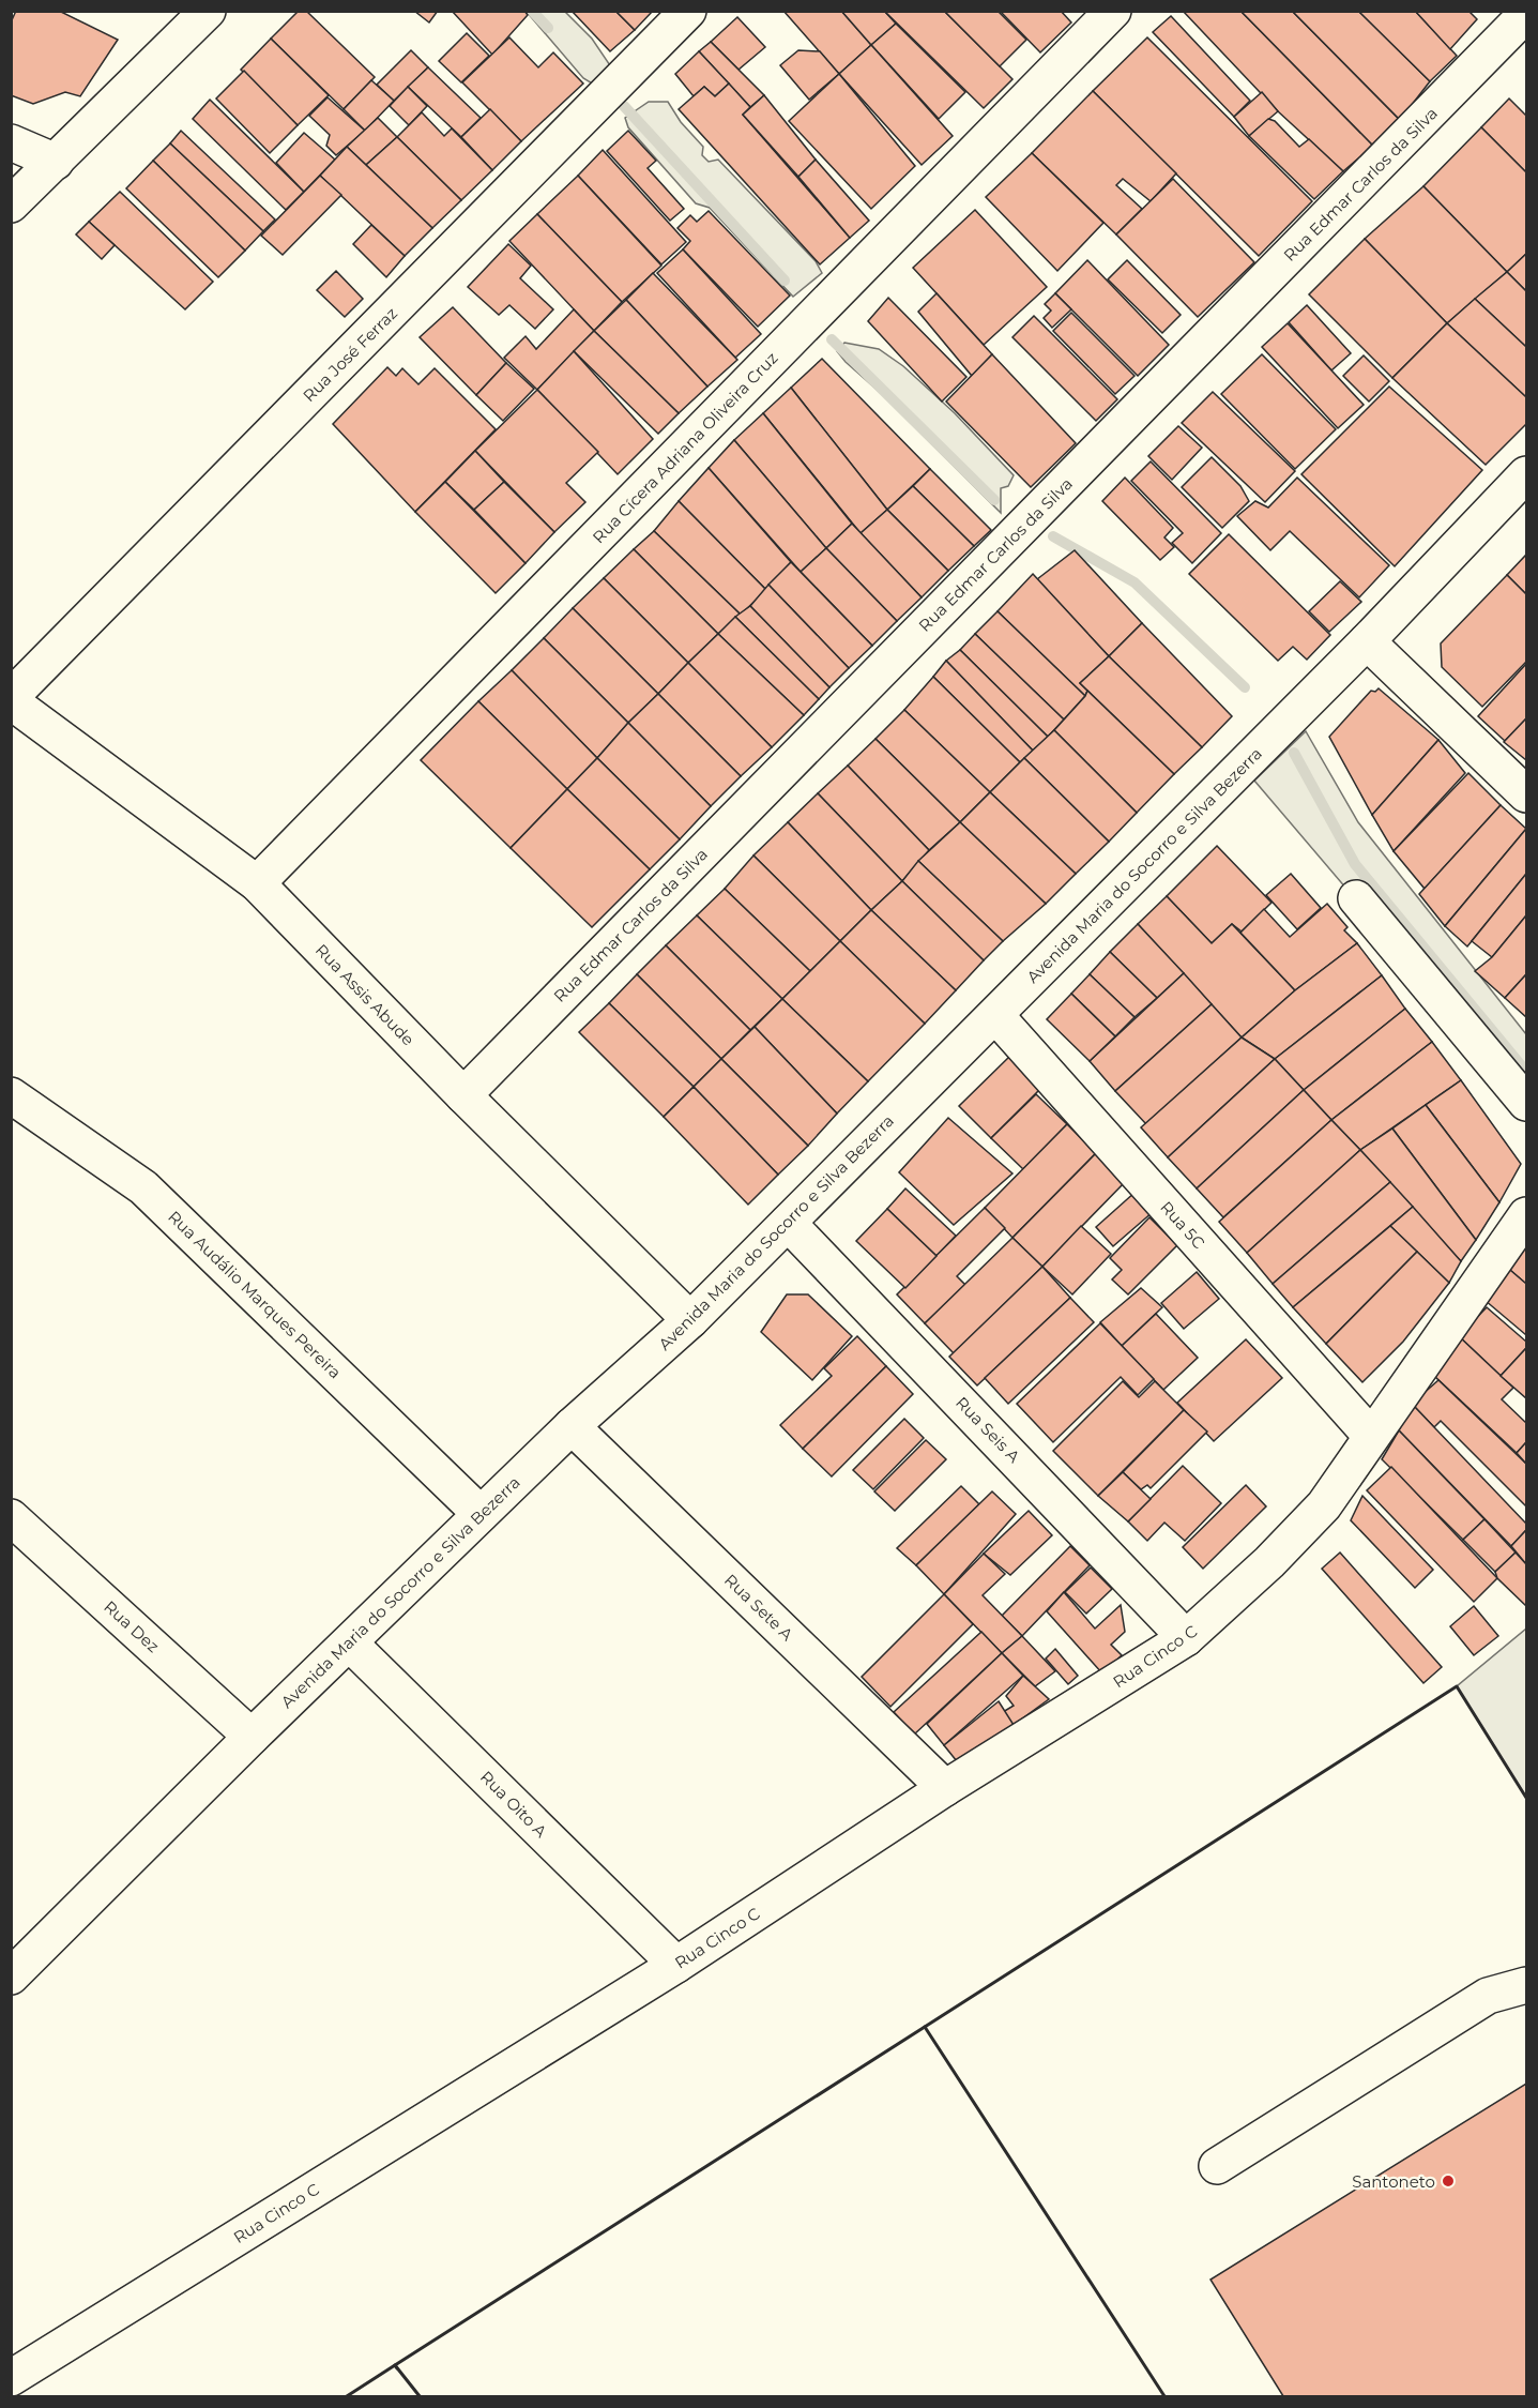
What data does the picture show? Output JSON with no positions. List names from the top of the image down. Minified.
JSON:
{"streets":{"street":["Rua Edmar Carlos da Silva","Rua José Ferraz","Rua Cícera Adriana Oliveira Cruz","Avenida Maria do Socorro e Silva Bezerra","Rua Assis Abude","Rua 5C","Rua Audálio Marques Pereira","Rua Seis A","Rua Sete A","Rua Dez","Rua Cinco C","Rua Oito A"]},"crossings":[["Rua Edmar Carlos da Silva","Rua Assis Abude"],["Rua Cícera Adriana Oliveira Cruz","Rua Assis Abude"],["Avenida Maria do Socorro e Silva Bezerra","Rua Assis Abude"],["Avenida Maria do Socorro e Silva Bezerra","Rua 5C"],["Avenida Maria do Socorro e Silva Bezerra","Rua Audálio Marques Pereira"],["Avenida Maria do Socorro e Silva Bezerra","Rua Seis A"],["Avenida Maria do Socorro e Silva Bezerra","Rua Sete A"],["Avenida Maria do Socorro e Silva Bezerra","Rua Dez"],["Avenida Maria do Socorro e Silva Bezerra","Rua Oito A"],["Rua 5C","Rua Cinco C"],["Rua Seis A","Rua Cinco C"],["Rua Sete A","Rua Cinco C"],["Rua Cinco C","Rua Oito A"]],"places":["Santoneto"]}
